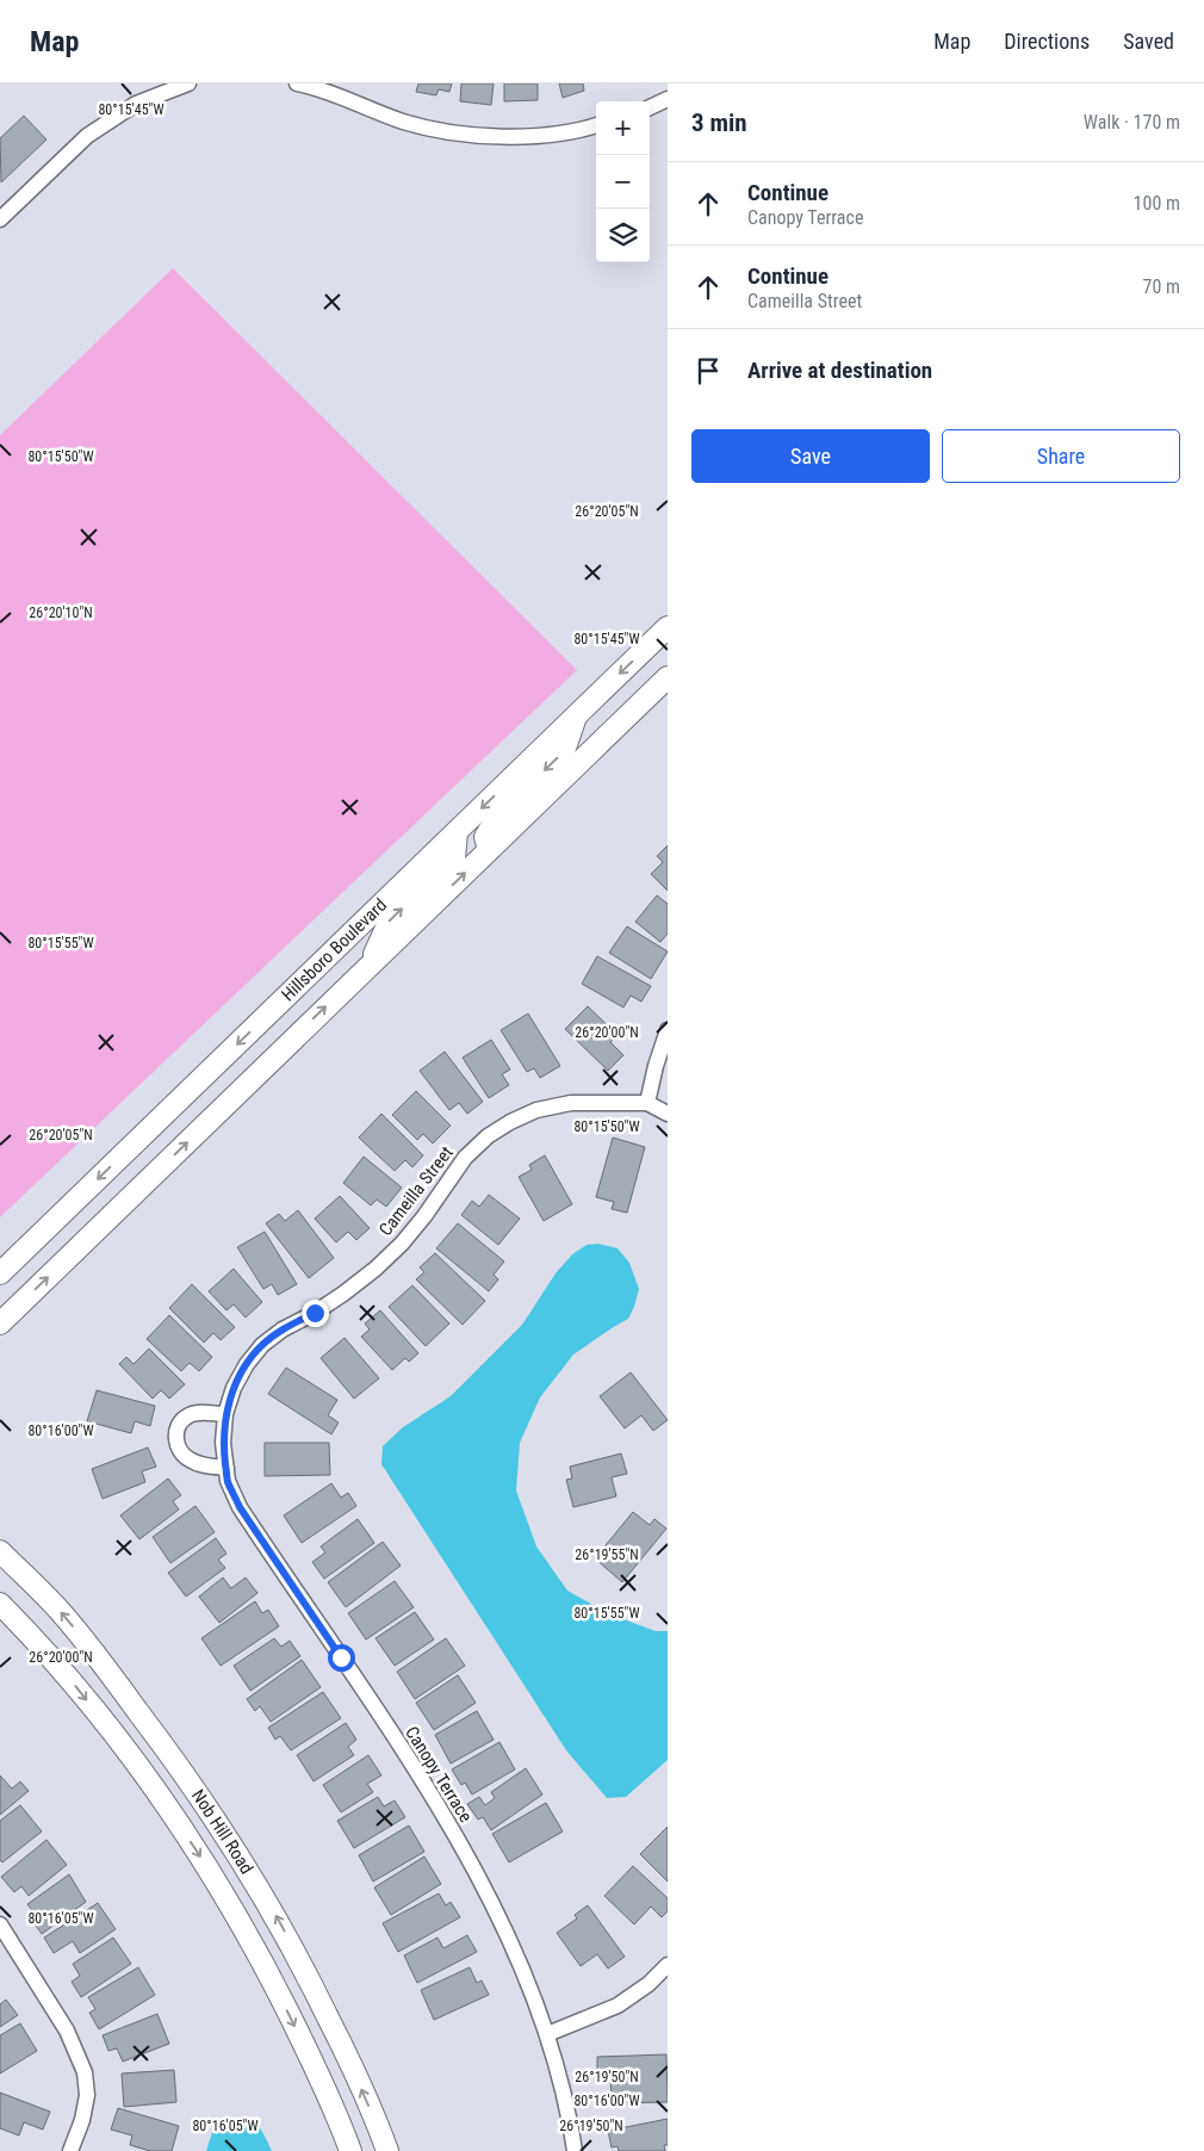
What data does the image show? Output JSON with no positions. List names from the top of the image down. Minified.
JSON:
{"streets":{"street":["Hillsboro Boulevard","Cameilla Street","Canopy Terrace","Nob Hill Road"]},"crossings":[["Cameilla Street","Canopy Terrace"]],"page":{"header":"Map","nav":["Map","Directions","Saved"],"heading":["3 min","Walk · 170 m"],"map_buttons":["+","−"],"list":[["Continue","Canopy Terrace","100 m"],["Continue","Cameilla Street","70 m"],"Arrive at destination"],"buttons":["Save","Share"]},"coordinates":["80°15'45\"W","80°15'50\"W","26°20'05\"N","26°20'10\"N","80°15'55\"W","26°20'00\"N","80°16'00\"W","26°19'55\"N","80°16'05\"W","26°19'50\"N"]}
